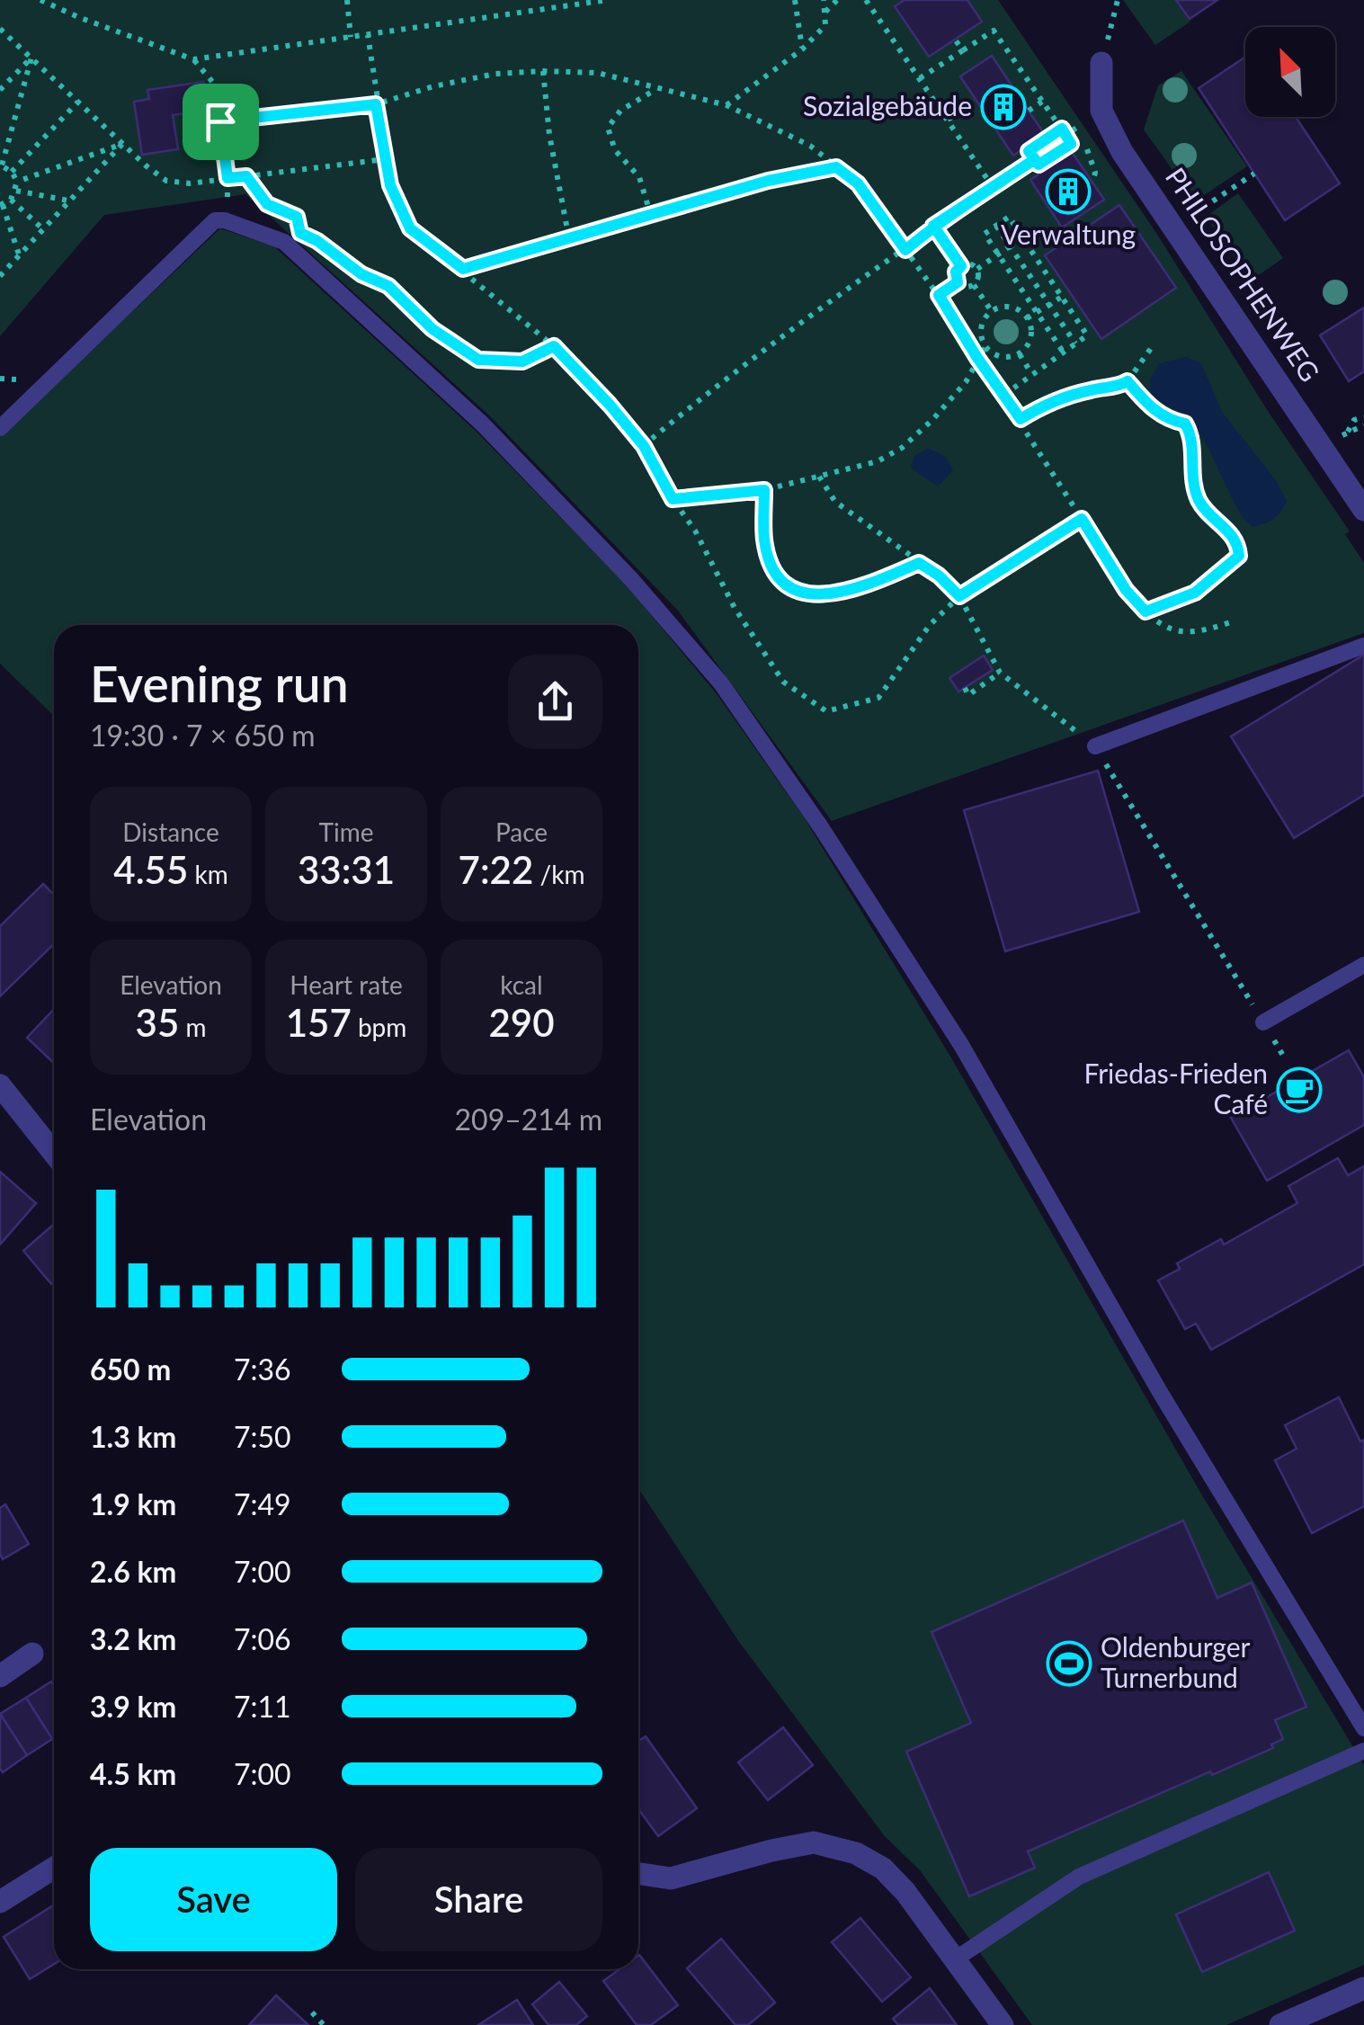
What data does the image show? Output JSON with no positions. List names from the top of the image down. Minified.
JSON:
{"streets":{"street":["PHILOSOPHENWEG"]},"places":{"building":["Sozialgebäude","Verwaltung"],"cafe":["Friedas-Frieden Café"],"sports":["Oldenburger Turnerbund"]},"north":"top left","page":{"heading":["Evening run","19:30 · 7 × 650 m"],"stats":[["Distance","4.55 km"],["Time","33:31"],["Pace","7:22 /km"],["Elevation","35 m"],["Heart rate","157 bpm"],["kcal","290"]],"chart":["Elevation","209–214 m"],"list":[{"name":"650 m","note":"7:36"},{"name":"1.3 km","note":"7:50"},{"name":"1.9 km","note":"7:49"},{"name":"2.6 km","note":"7:00"},{"name":"3.2 km","note":"7:06"},{"name":"3.9 km","note":"7:11"},{"name":"4.5 km","note":"7:00"}],"buttons":["Save","Share"]}}
